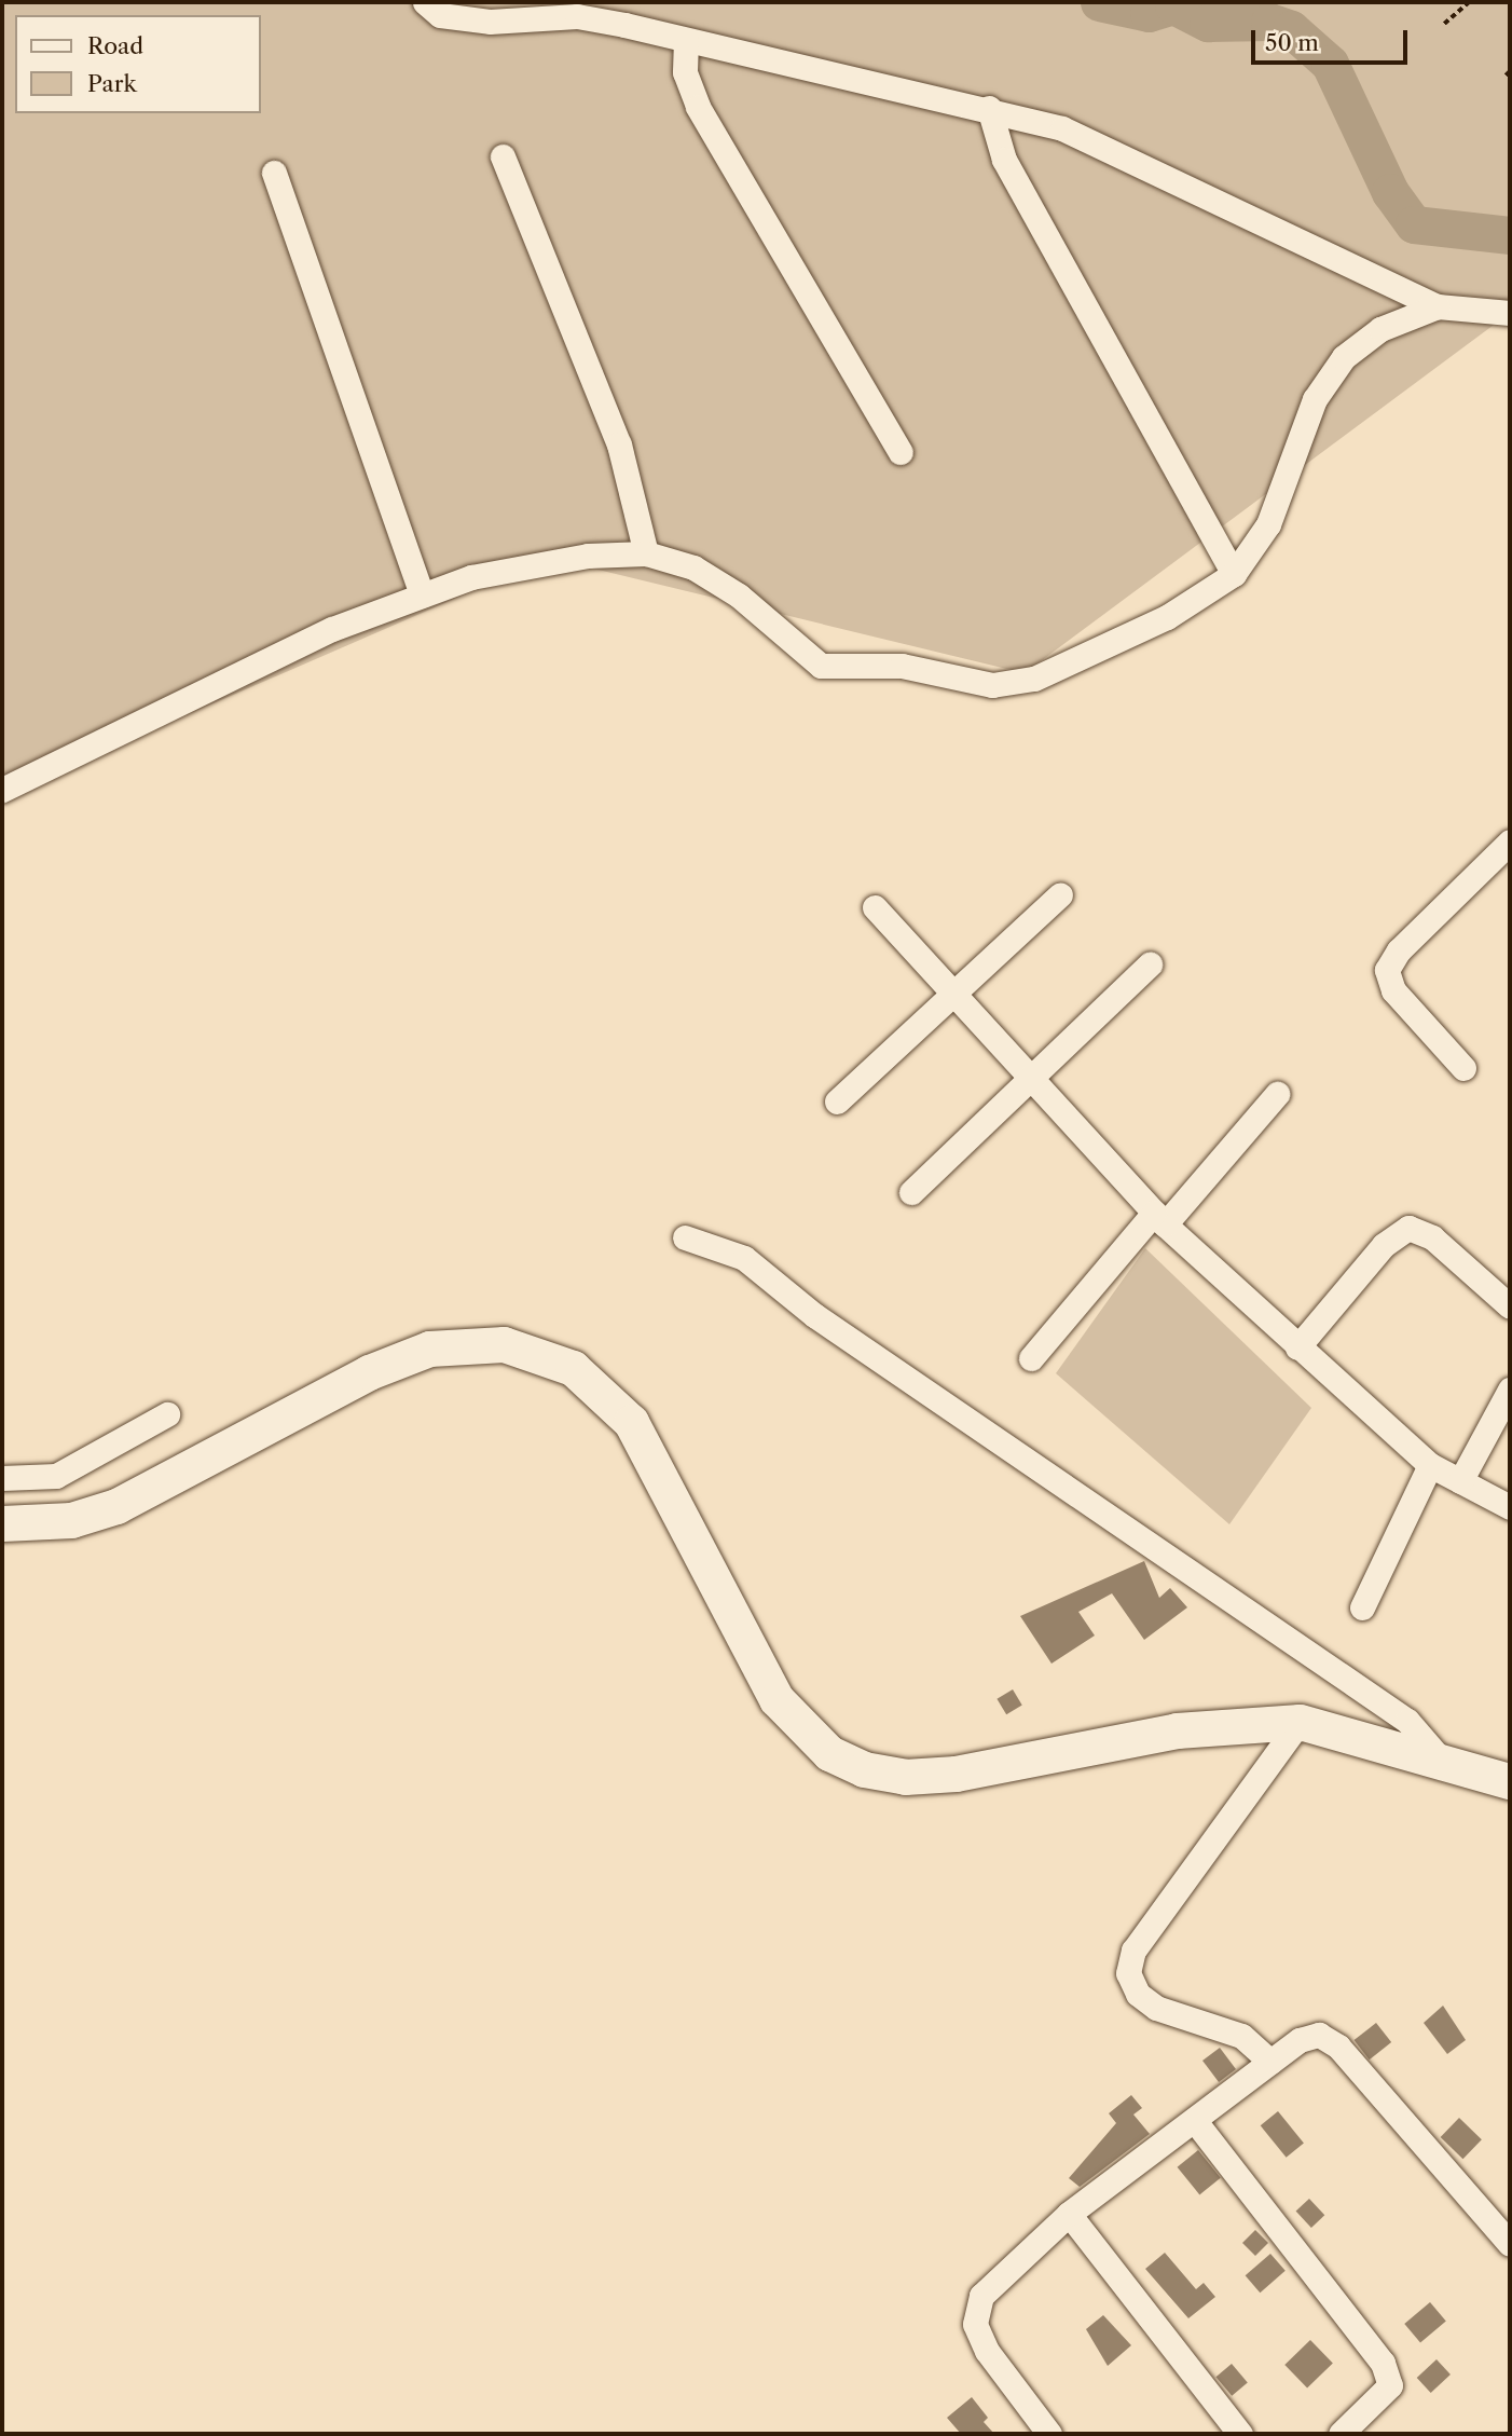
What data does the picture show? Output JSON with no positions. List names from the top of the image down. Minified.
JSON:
{"legend":["Road","Park"],"scale_bar":"50 m"}
